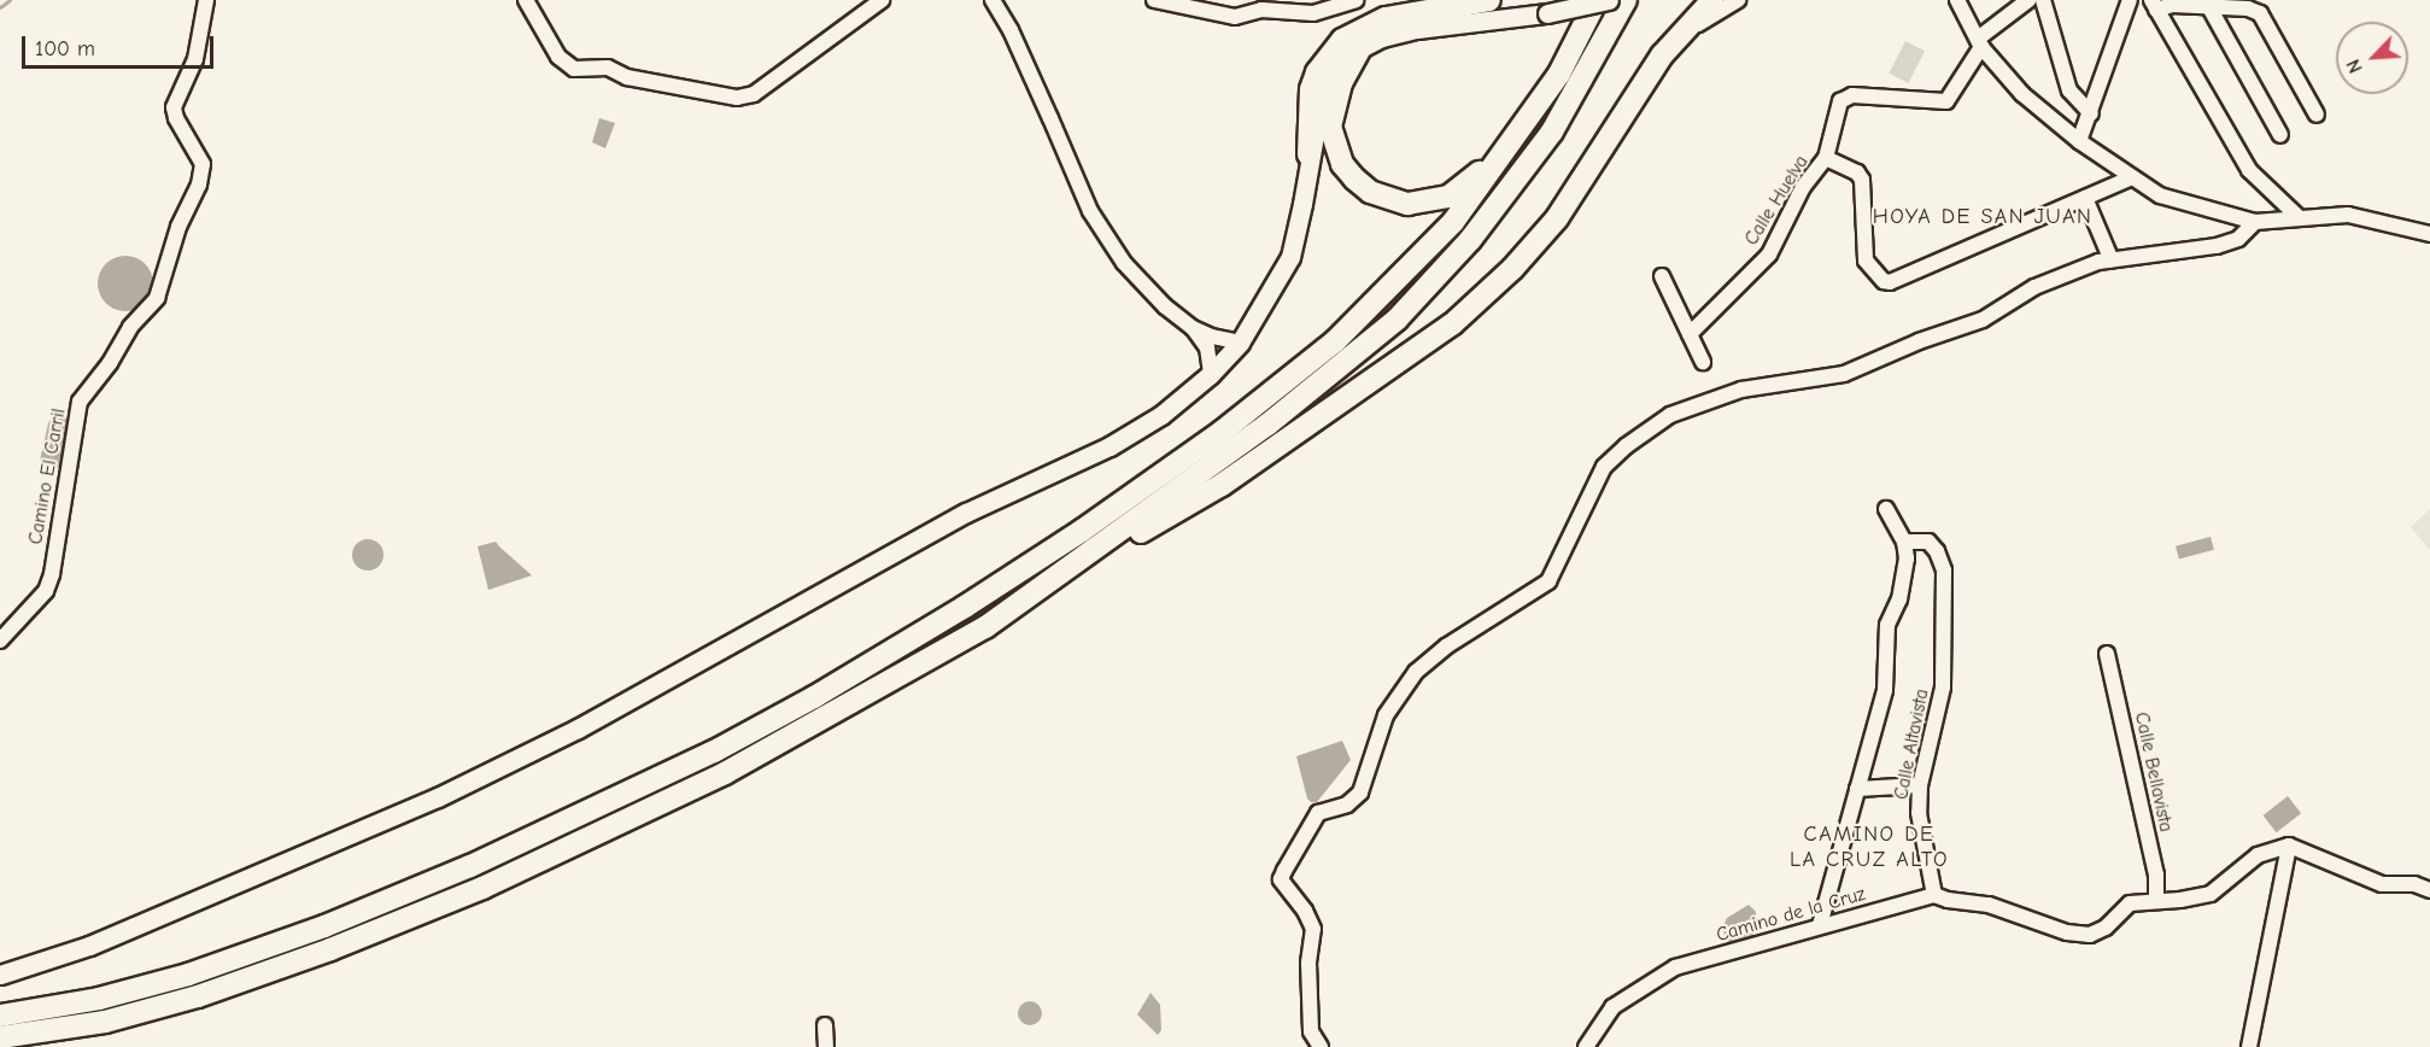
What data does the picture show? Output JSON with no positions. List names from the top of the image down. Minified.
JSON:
{"streets":{"street":["Calle Huelva","Camino El Carril","Calle Altavista","Calle Bellavista","Camino de la Cruz"]},"crossings":[["Calle Altavista","Camino de la Cruz"],["Calle Bellavista","Camino de la Cruz"]],"districts":["HOYA DE SAN JUAN","CAMINO DE LA CRUZ ALTO"],"scale_bar":"100 m","north":"bottom left"}
